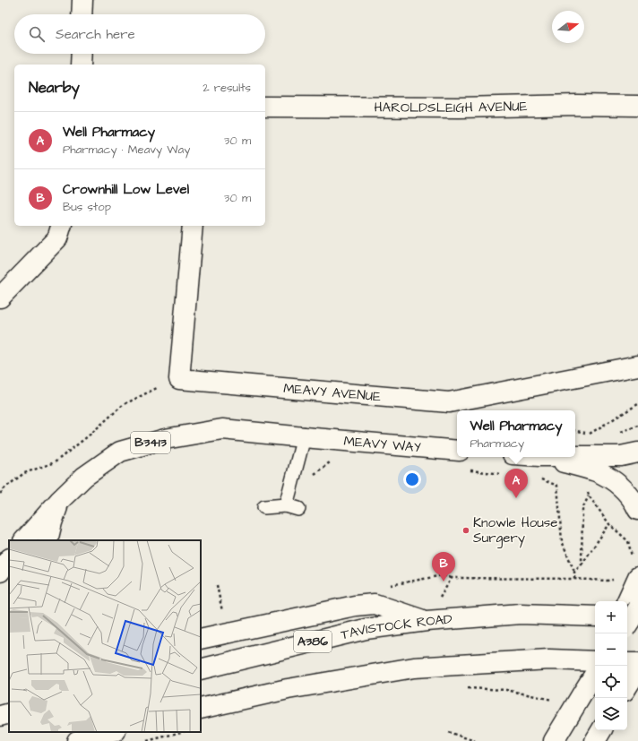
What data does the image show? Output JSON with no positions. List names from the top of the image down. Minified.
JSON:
{"streets":{"main road":["HAROLDSLEIGH AVENUE","MEAVY AVENUE","B3413","MEAVY WAY","TAVISTOCK ROAD","A386"]},"crossings":[["B3413","MEAVY WAY"]],"places":["Knowle House Surgery"],"north":"right","page":{"search":"Search here","heading":["Nearby","2 results"],"list":[{"mark":"A","name":"Well Pharmacy","note":"Pharmacy · Meavy Way","value":"30 m"},{"mark":"B","name":"Crownhill Low Level","note":"Bus stop","value":"30 m"}],"popup":["Well Pharmacy","Pharmacy"],"pins":["A","B"],"map_buttons":["+","−"]}}
